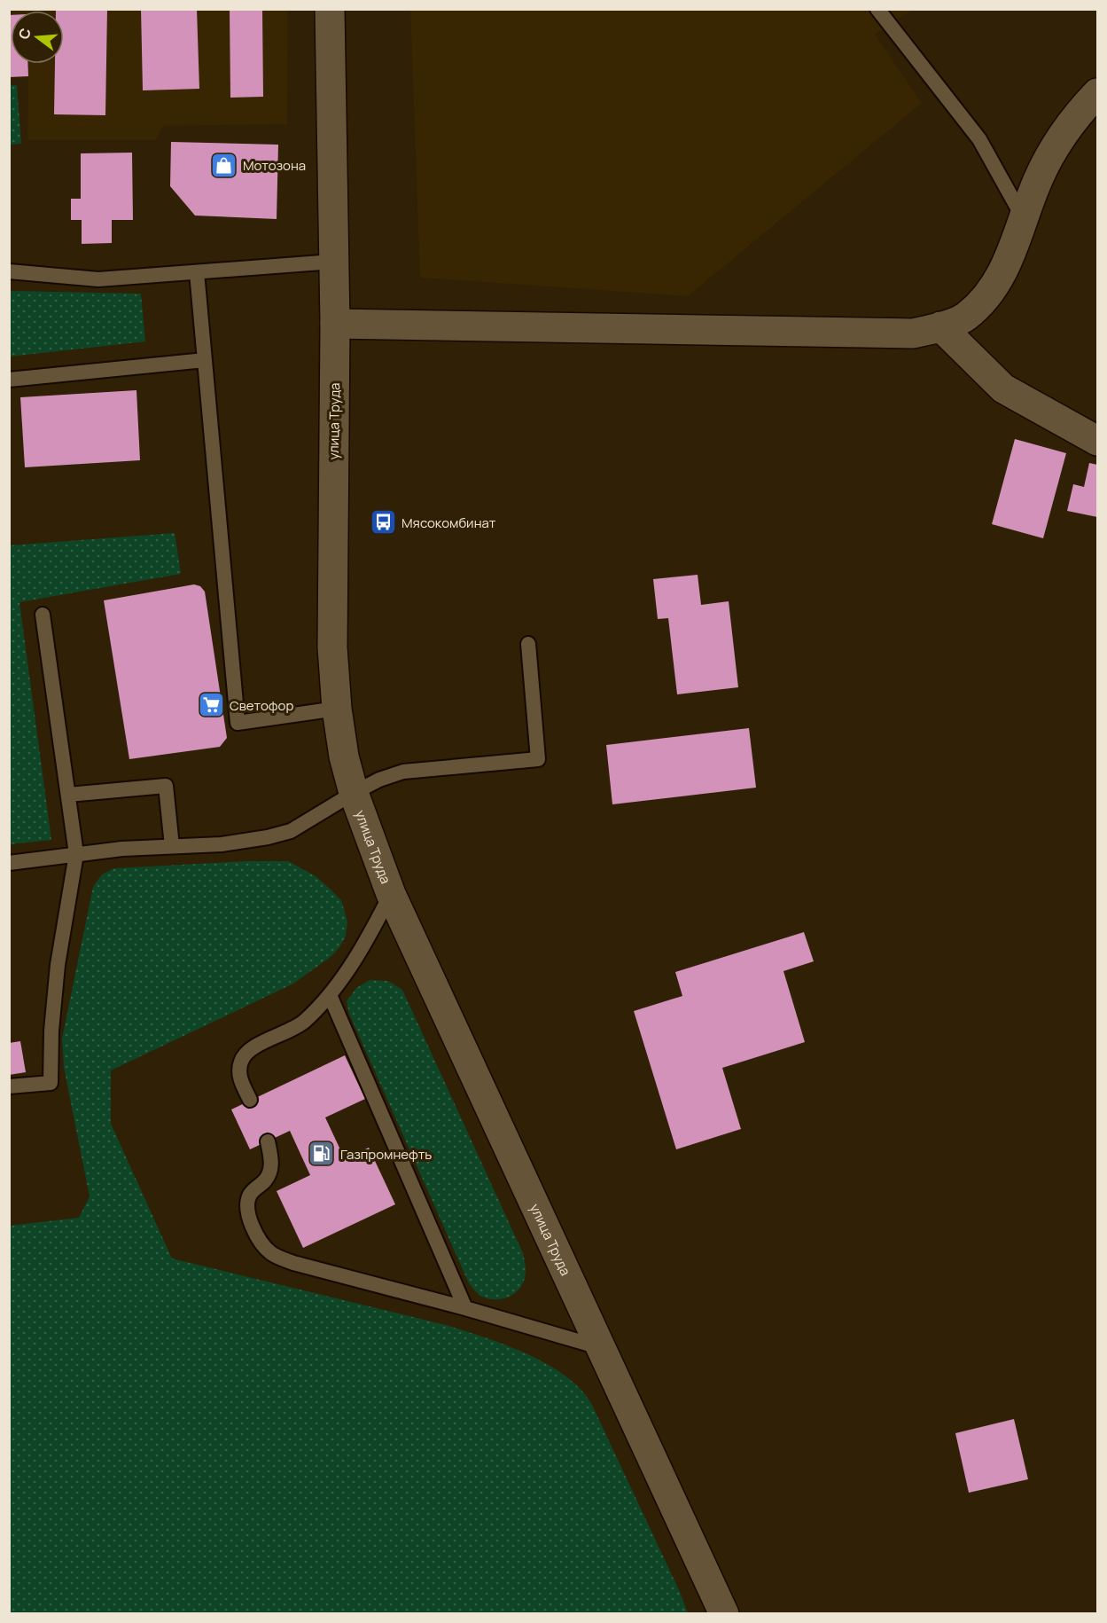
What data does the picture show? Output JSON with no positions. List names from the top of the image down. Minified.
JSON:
{"streets":{"street":["улица Труда"]},"places":{"shop":["Мотозона"],"bus stop":["Мясокомбинат"],"supermarket":["Светофор"],"fuel station":["Газпромнефть"]},"north":"left"}
